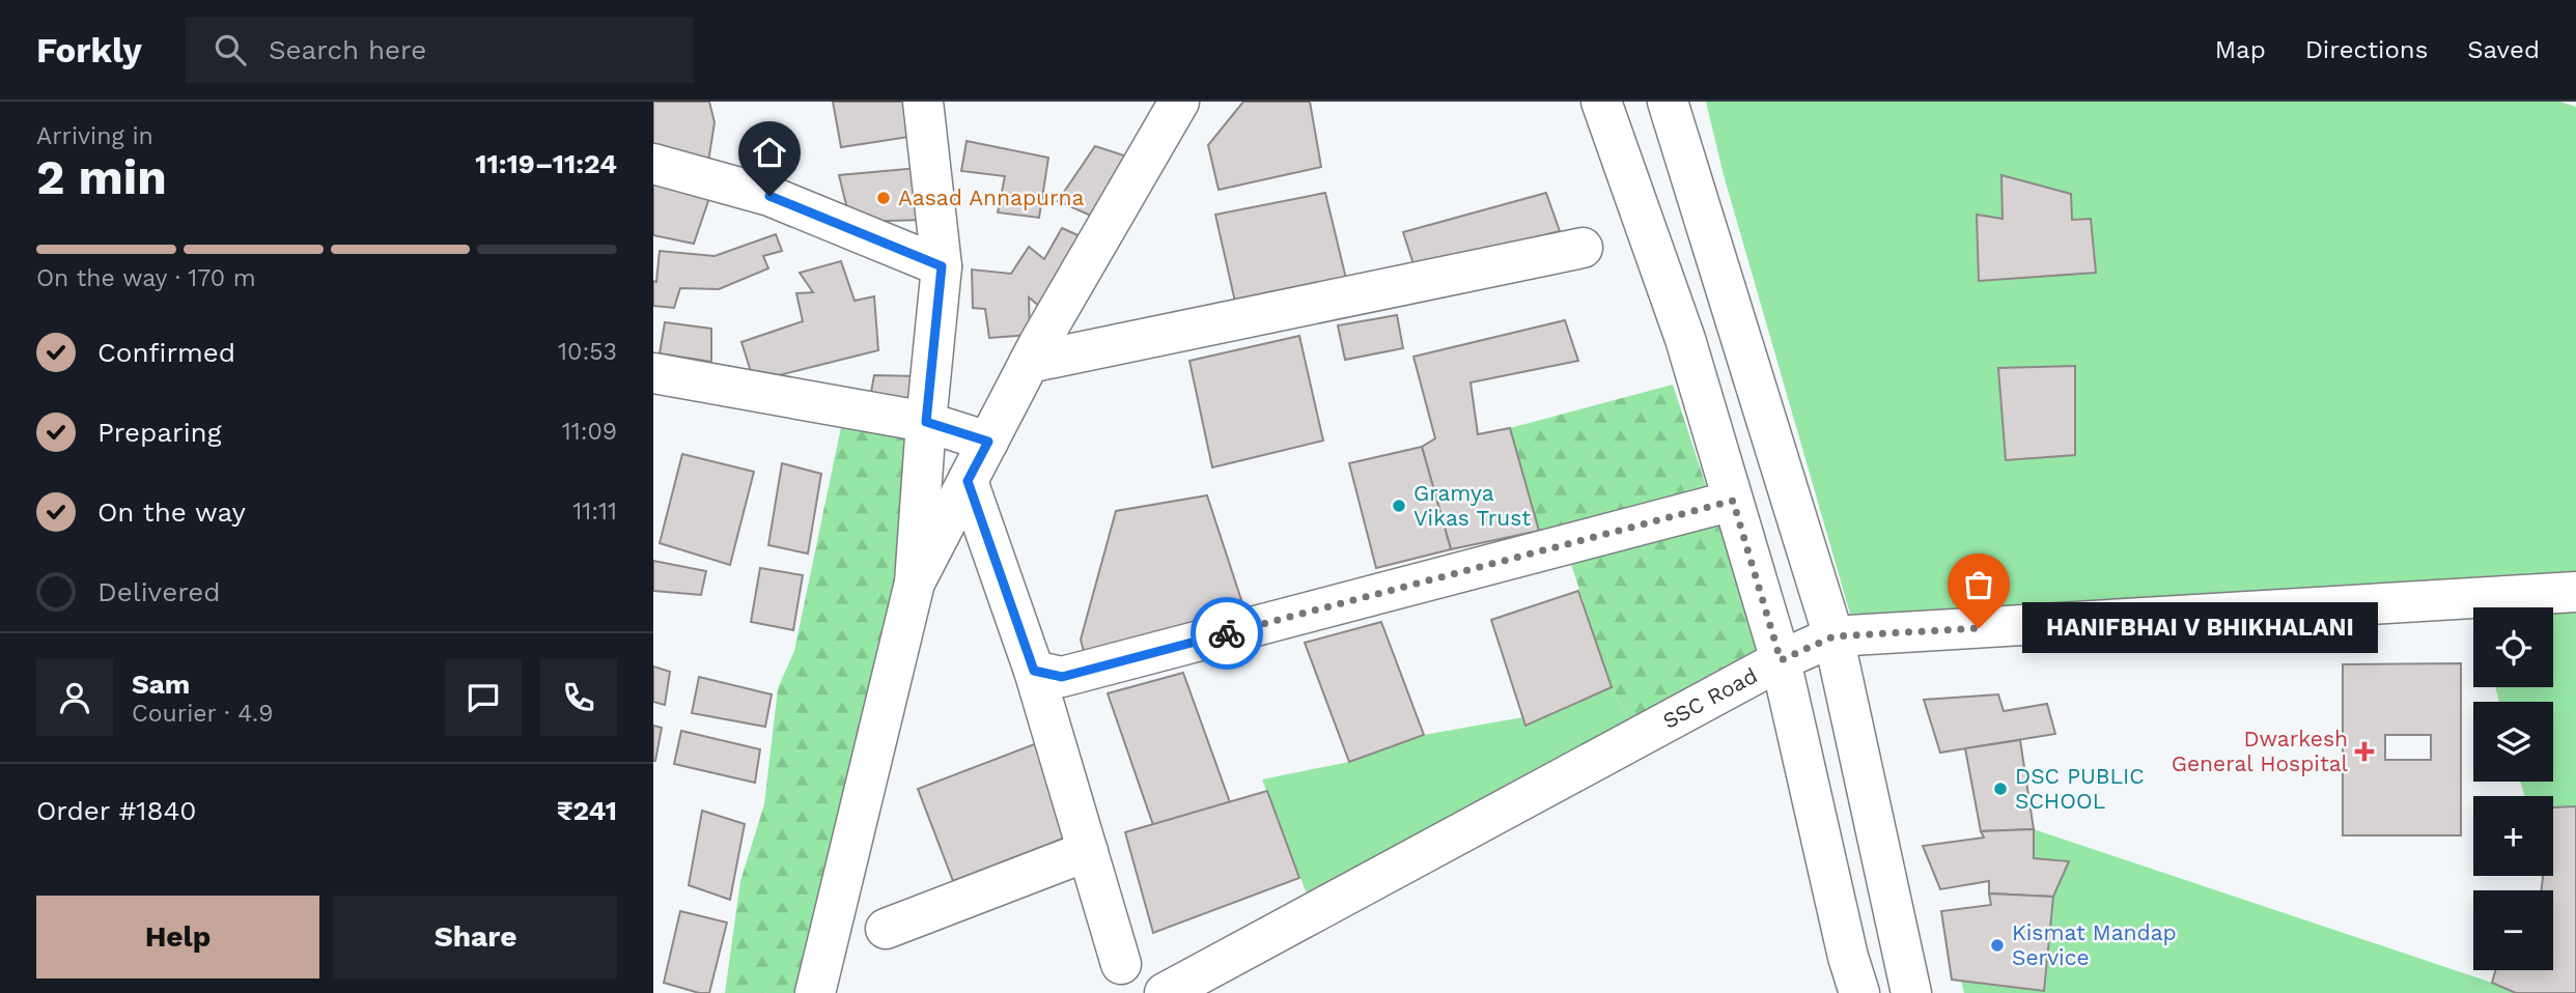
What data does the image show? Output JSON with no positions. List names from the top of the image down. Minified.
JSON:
{"streets":{"main road":["SSC Road"]},"places":{"other":["Aasad Annapurna","Gramya Vikas Trust","HANIFBHAI V BHIKHALANI","DSC PUBLIC SCHOOL","Kismat Mandap Service"],"health":["Dwarkesh General Hospital"]},"page":{"header":"Forkly","search":"Search here","nav":["Map","Directions","Saved"],"heading":["2 min","Arriving in","11:19–11:24"],"panel":["Sam","Courier · 4.9","Order #1840","₹241"],"bar":"On the way · 170 m","list":[["Confirmed","10:53"],["Preparing","11:09"],["On the way","11:11"],"Delivered"],"bubble":"HANIFBHAI V BHIKHALANI","map_buttons":["+","−"],"buttons":["Help","Share"]}}
